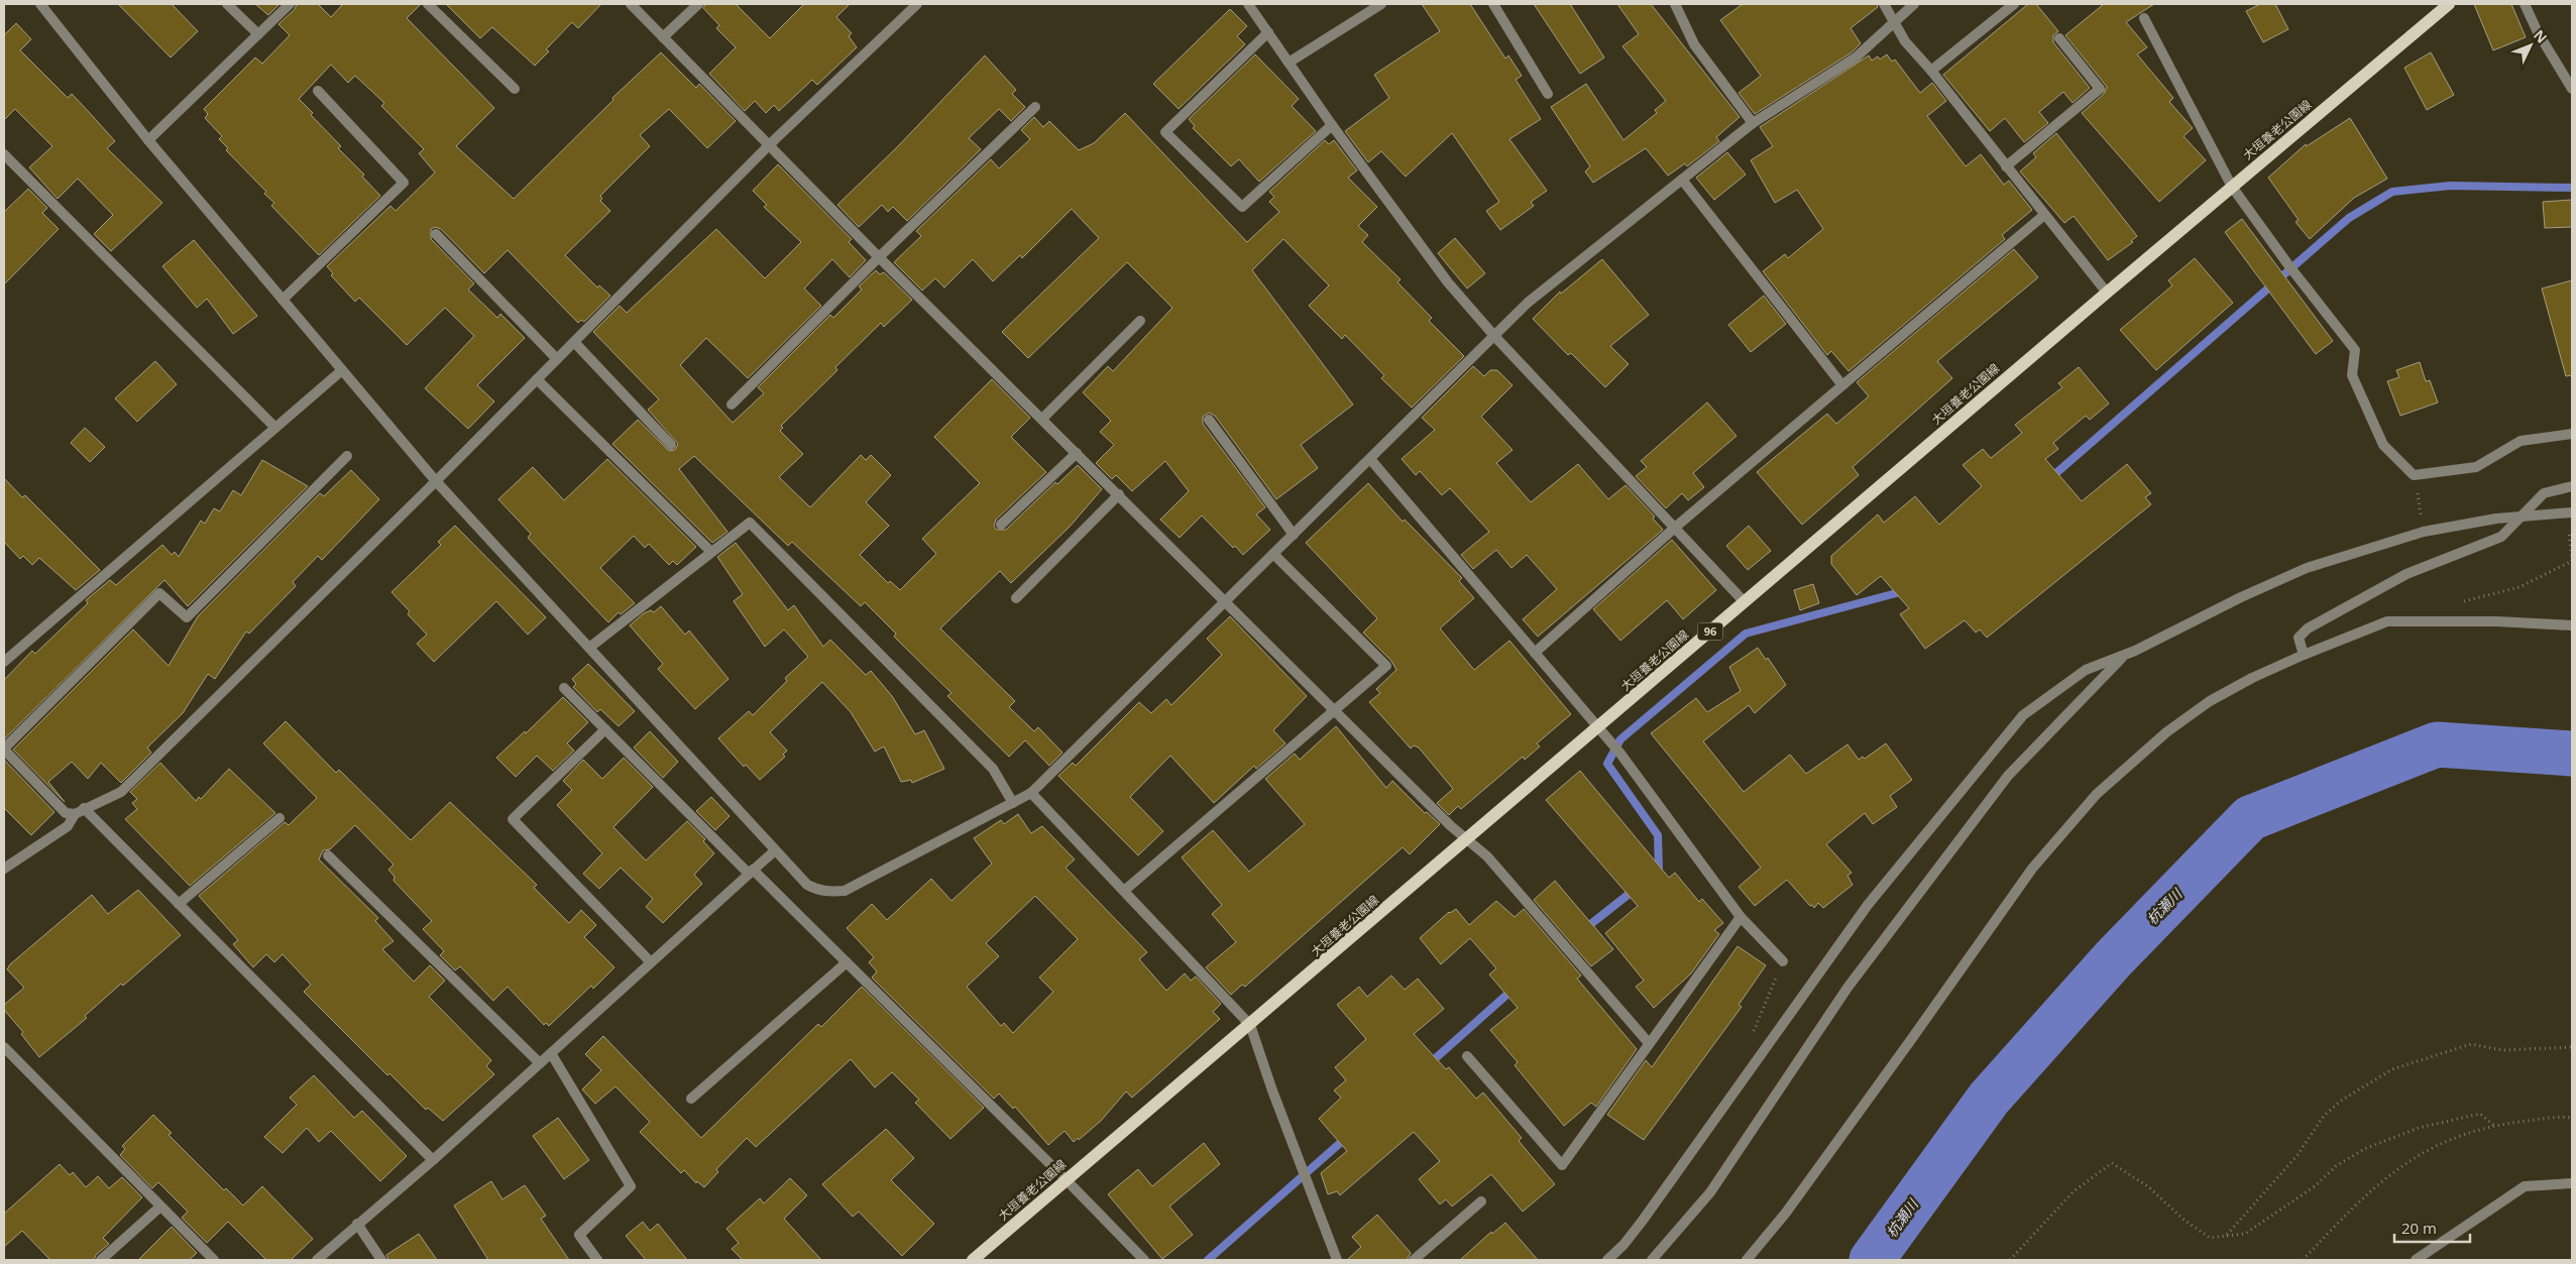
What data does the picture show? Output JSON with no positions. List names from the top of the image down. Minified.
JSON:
{"streets":{"main road":["大垣養老公園線","96"]},"water":["杭瀬川"],"scale_bar":"20 m","north":"top right"}
